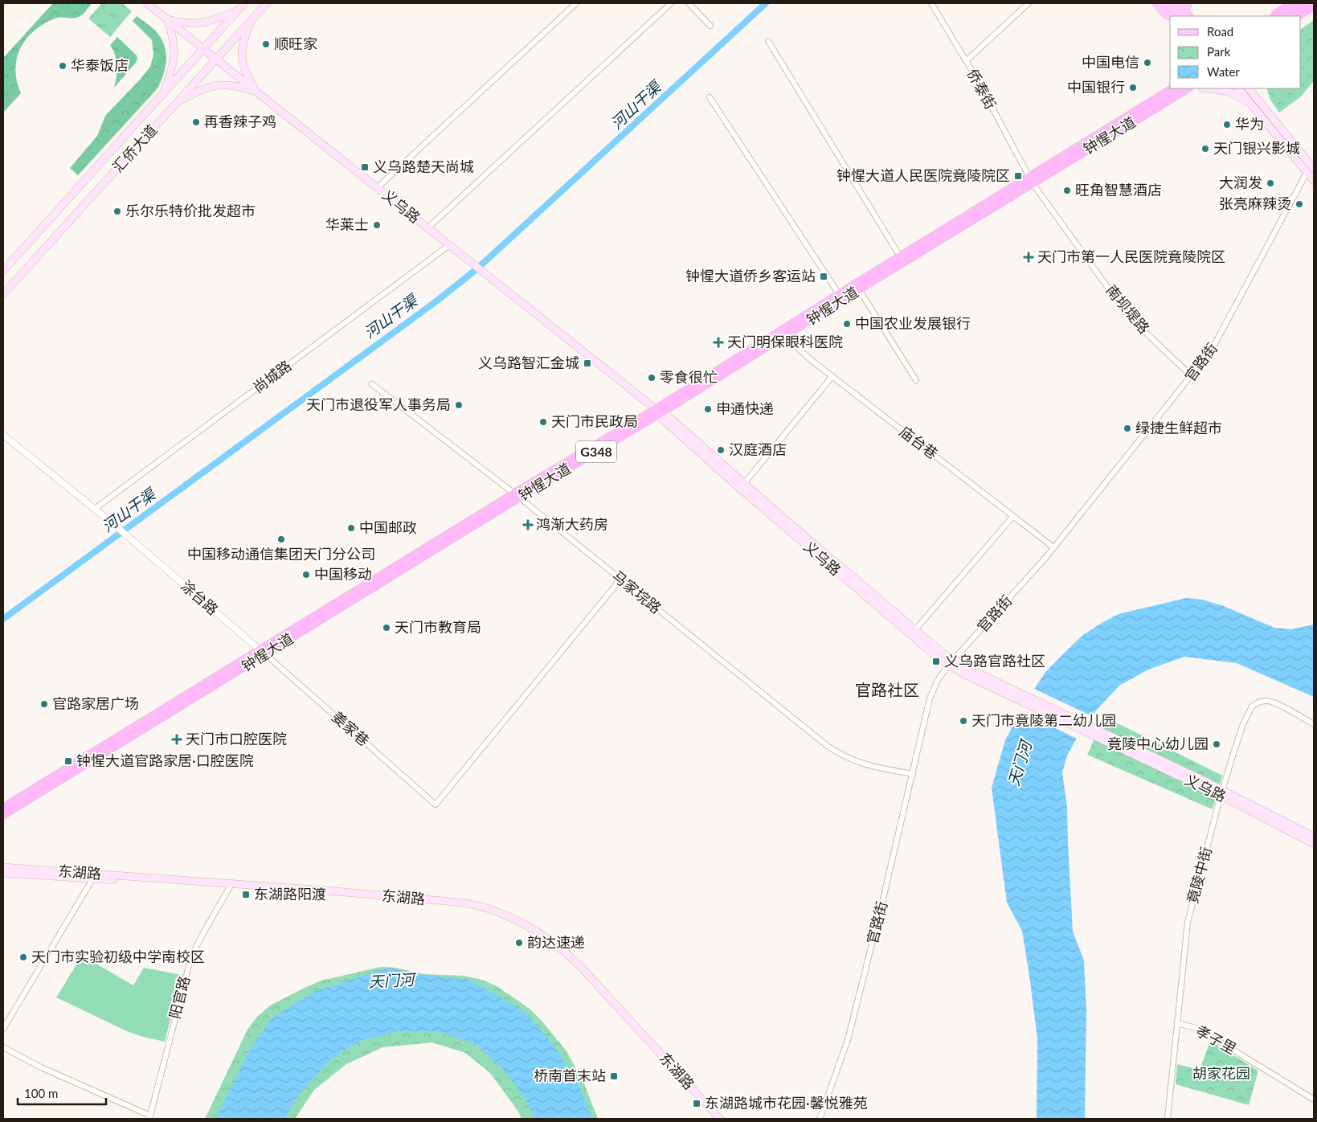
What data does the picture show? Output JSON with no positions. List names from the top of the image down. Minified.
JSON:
{"streets":{"highway":["钟惺大道","G348"],"main road":["汇侨大道","义乌路","东湖路"],"street":["侨泰街","南坝堤路","官路街","尚城路","庙台巷","马家垸路","涂台路","姜家巷","竟陵中街","阳官路","孝子里"]},"crossings":[["侨泰街","钟惺大道"],["侨泰街","南坝堤路"],["钟惺大道","义乌路"],["钟惺大道","南坝堤路"],["钟惺大道","庙台巷"],["钟惺大道","马家垸路"],["钟惺大道","涂台路"],["钟惺大道","姜家巷"],["汇侨大道","义乌路"],["义乌路","官路街"],["义乌路","尚城路"],["义乌路","竟陵中街"],["南坝堤路","官路街"],["官路街","庙台巷"],["官路街","马家垸路"],["尚城路","涂台路"],["马家垸路","姜家巷"],["涂台路","姜家巷"],["东湖路","阳官路"],["竟陵中街","孝子里"]],"districts":["官路社区"],"water":["河山干渠","天门河"],"parks":["胡家花园"],"places":{"other":["顺旺家","中国电信","华泰饭店","中国银行","再香辣子鸡","华为","天门银兴影城","大润发","旺角智慧酒店","张亮麻辣烫","乐尔乐特价批发超市","华莱士","中国农业发展银行","零食很忙","天门市退役军人事务局","申通快递","天门市民政局","绿捷生鲜超市","汉庭酒店","中国邮政","中国移动通信集团天门分公司","中国移动","天门市教育局","官路家居广场","天门市竟陵第二幼儿园","竟陵中心幼儿园","韵达速递","天门市实验初级中学南校区"],"transit":["义乌路楚天尚城","钟惺大道人民医院竟陵院区","钟惺大道侨乡客运站","义乌路智汇金城","义乌路官路社区","钟惺大道官路家居·口腔医院","东湖路阳渡","桥南首末站","东湖路城市花园·馨悦雅苑"],"health":["天门市第一人民医院竟陵院区","天门明保眼科医院","鸿渐大药房","天门市口腔医院"]},"legend":["Road","Park","Water"],"scale_bar":"100 m"}
